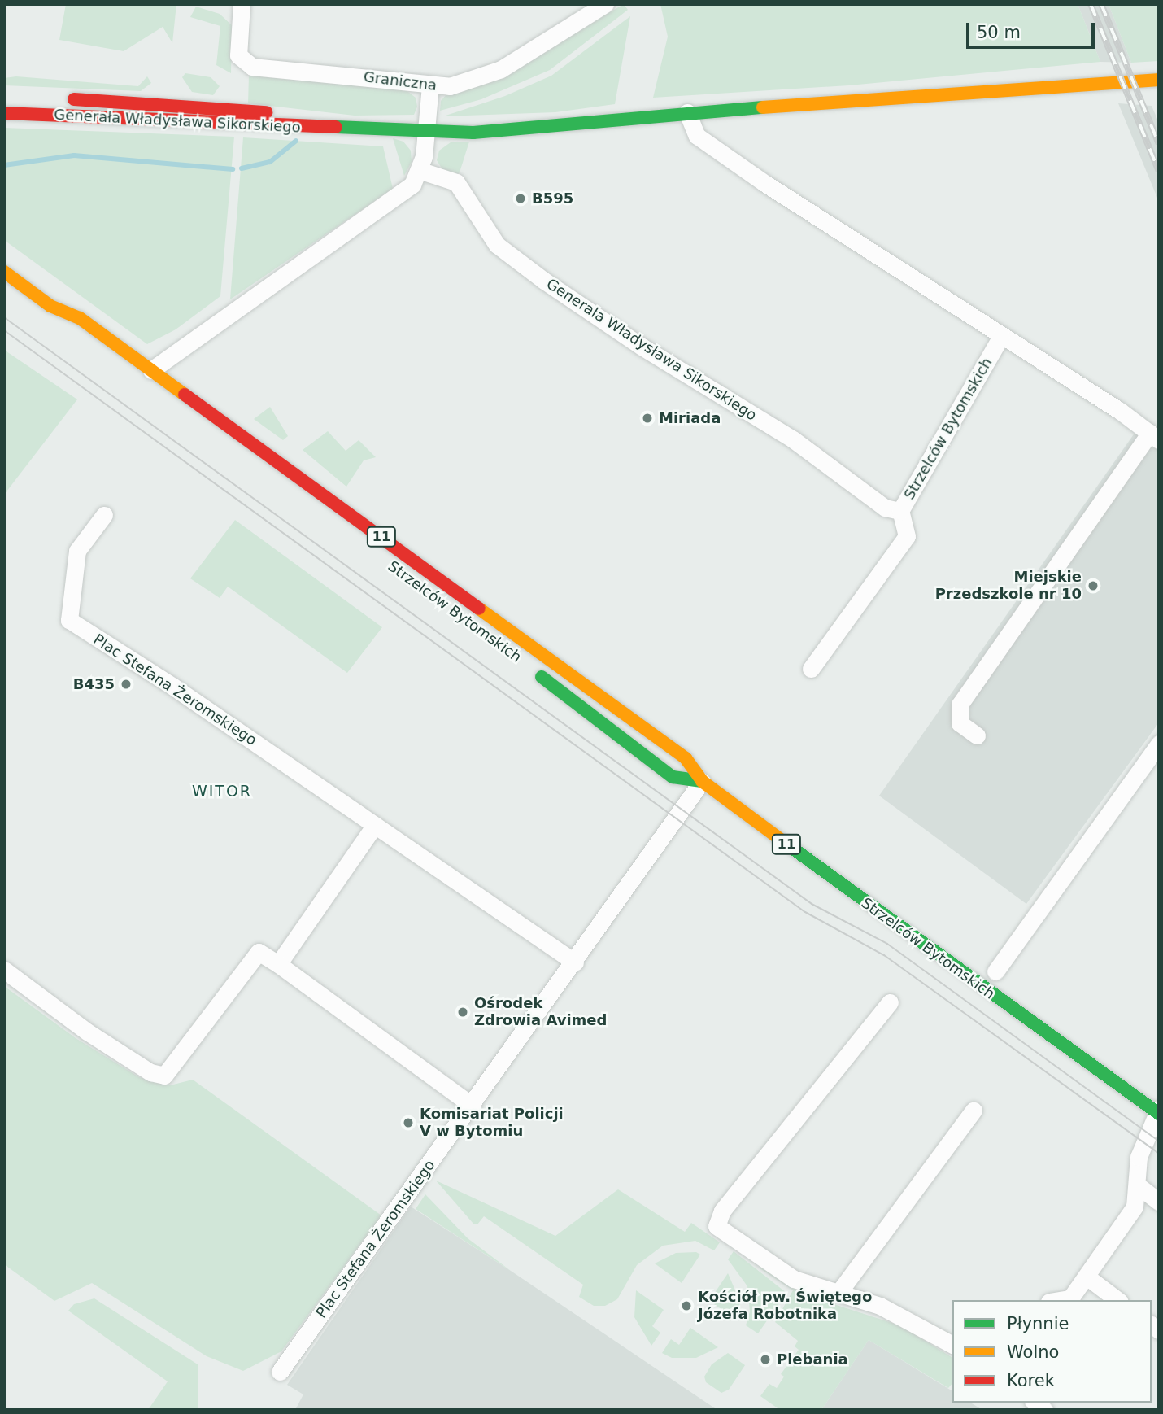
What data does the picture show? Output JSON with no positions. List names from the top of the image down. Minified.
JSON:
{"streets":{"main road":["Generała Władysława Sikorskiego","Strzelców Bytomskich","11"],"street":["Graniczna","Plac Stefana Żeromskiego"]},"crossings":[["Generała Władysława Sikorskiego","Strzelców Bytomskich"]],"districts":["WITOR"],"places":["B595","Miriada","Miejskie Przedszkole nr 10","B435","Ośrodek Zdrowia Avimed","Komisariat Policji V w Bytomiu","Kościół pw. Świętego Józefa Robotnika","Plebania"],"legend":["Płynnie","Wolno","Korek"],"scale_bar":"50 m"}
